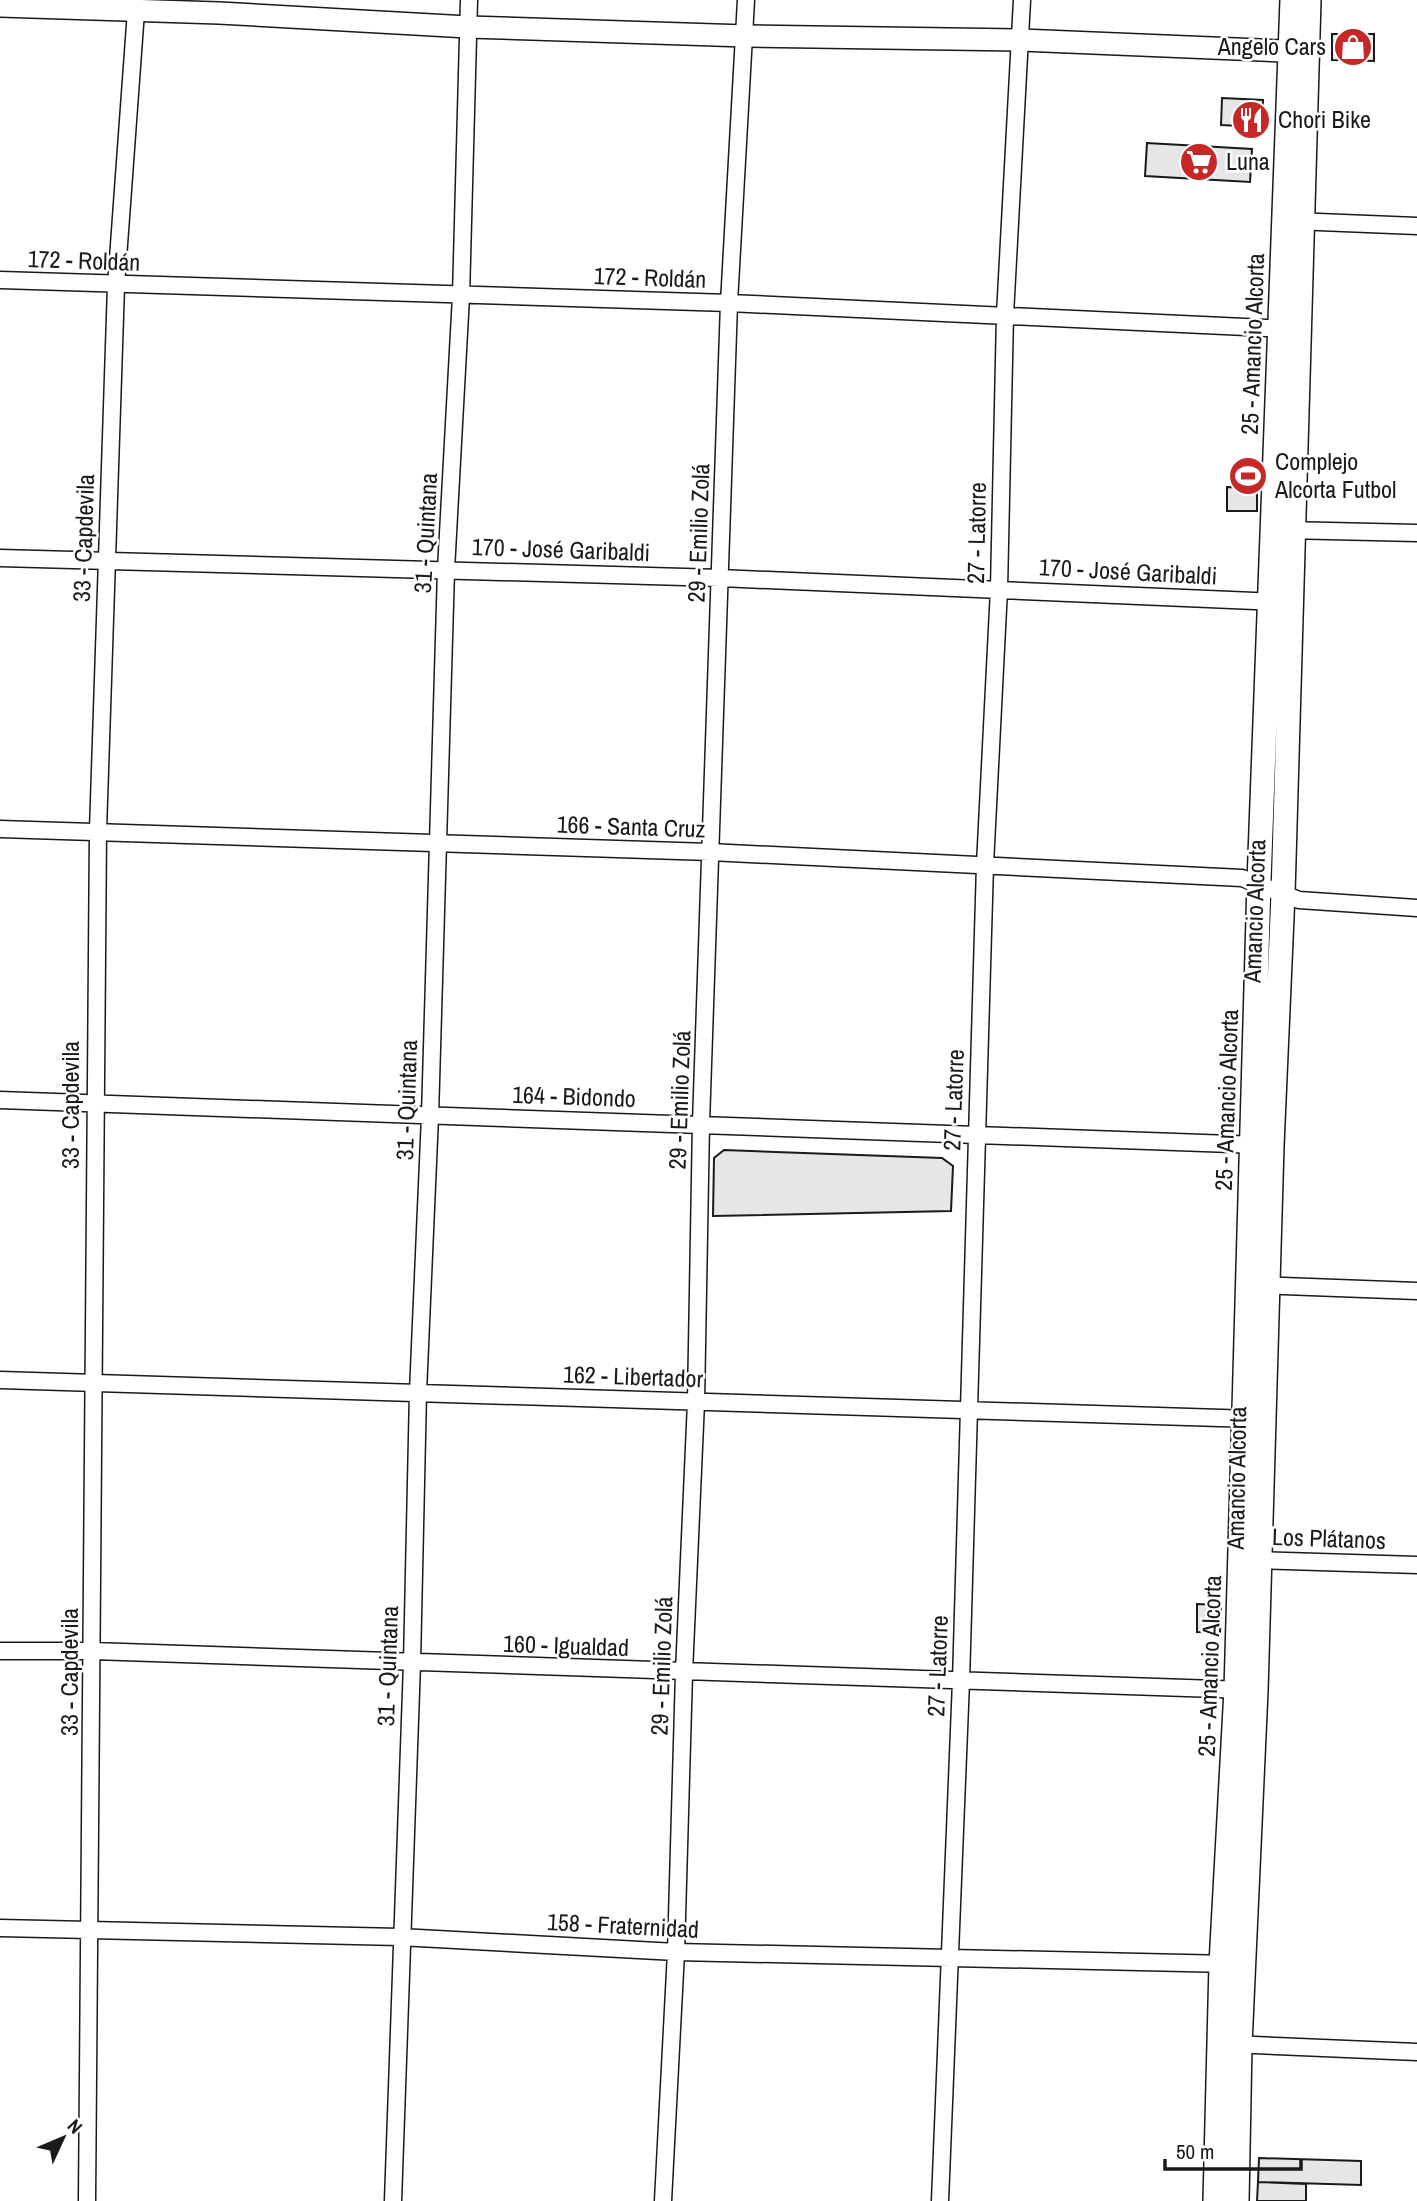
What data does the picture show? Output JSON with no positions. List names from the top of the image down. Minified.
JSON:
{"streets":{"main road":["25 - Amancio Alcorta","Amancio Alcorta"],"street":["172 - Roldán","31 - Quintana","29 - Emilio Zolá","27 - Latorre","33 - Capdevila","170 - José Garibaldi","166 - Santa Cruz","164 - Bidondo","162 - Libertador","Los Plátanos","160 - Igualdad","158 - Fraternidad"]},"crossings":[["172 - Roldán","25 - Amancio Alcorta"],["172 - Roldán","31 - Quintana"],["172 - Roldán","29 - Emilio Zolá"],["172 - Roldán","27 - Latorre"],["172 - Roldán","33 - Capdevila"],["25 - Amancio Alcorta","170 - José Garibaldi"],["25 - Amancio Alcorta","166 - Santa Cruz"],["25 - Amancio Alcorta","Amancio Alcorta"],["25 - Amancio Alcorta","164 - Bidondo"],["25 - Amancio Alcorta","162 - Libertador"],["25 - Amancio Alcorta","Los Plátanos"],["25 - Amancio Alcorta","160 - Igualdad"],["25 - Amancio Alcorta","158 - Fraternidad"],["31 - Quintana","170 - José Garibaldi"],["31 - Quintana","166 - Santa Cruz"],["31 - Quintana","164 - Bidondo"],["31 - Quintana","162 - Libertador"],["31 - Quintana","160 - Igualdad"],["31 - Quintana","158 - Fraternidad"],["29 - Emilio Zolá","170 - José Garibaldi"],["29 - Emilio Zolá","166 - Santa Cruz"],["29 - Emilio Zolá","164 - Bidondo"],["29 - Emilio Zolá","162 - Libertador"],["29 - Emilio Zolá","160 - Igualdad"],["29 - Emilio Zolá","158 - Fraternidad"],["27 - Latorre","170 - José Garibaldi"],["27 - Latorre","166 - Santa Cruz"],["27 - Latorre","164 - Bidondo"],["27 - Latorre","162 - Libertador"],["27 - Latorre","160 - Igualdad"],["27 - Latorre","158 - Fraternidad"],["33 - Capdevila","170 - José Garibaldi"],["33 - Capdevila","166 - Santa Cruz"],["33 - Capdevila","164 - Bidondo"],["33 - Capdevila","162 - Libertador"],["33 - Capdevila","160 - Igualdad"],["33 - Capdevila","158 - Fraternidad"],["170 - José Garibaldi","Amancio Alcorta"],["166 - Santa Cruz","Amancio Alcorta"],["Amancio Alcorta","164 - Bidondo"]],"places":{"shop":["Angelo Cars"],"restaurant":["Chori Bike"],"supermarket":["Luna"],"sports":["Complejo Alcorta Futbol"]},"scale_bar":"50 m","north":"top right"}
